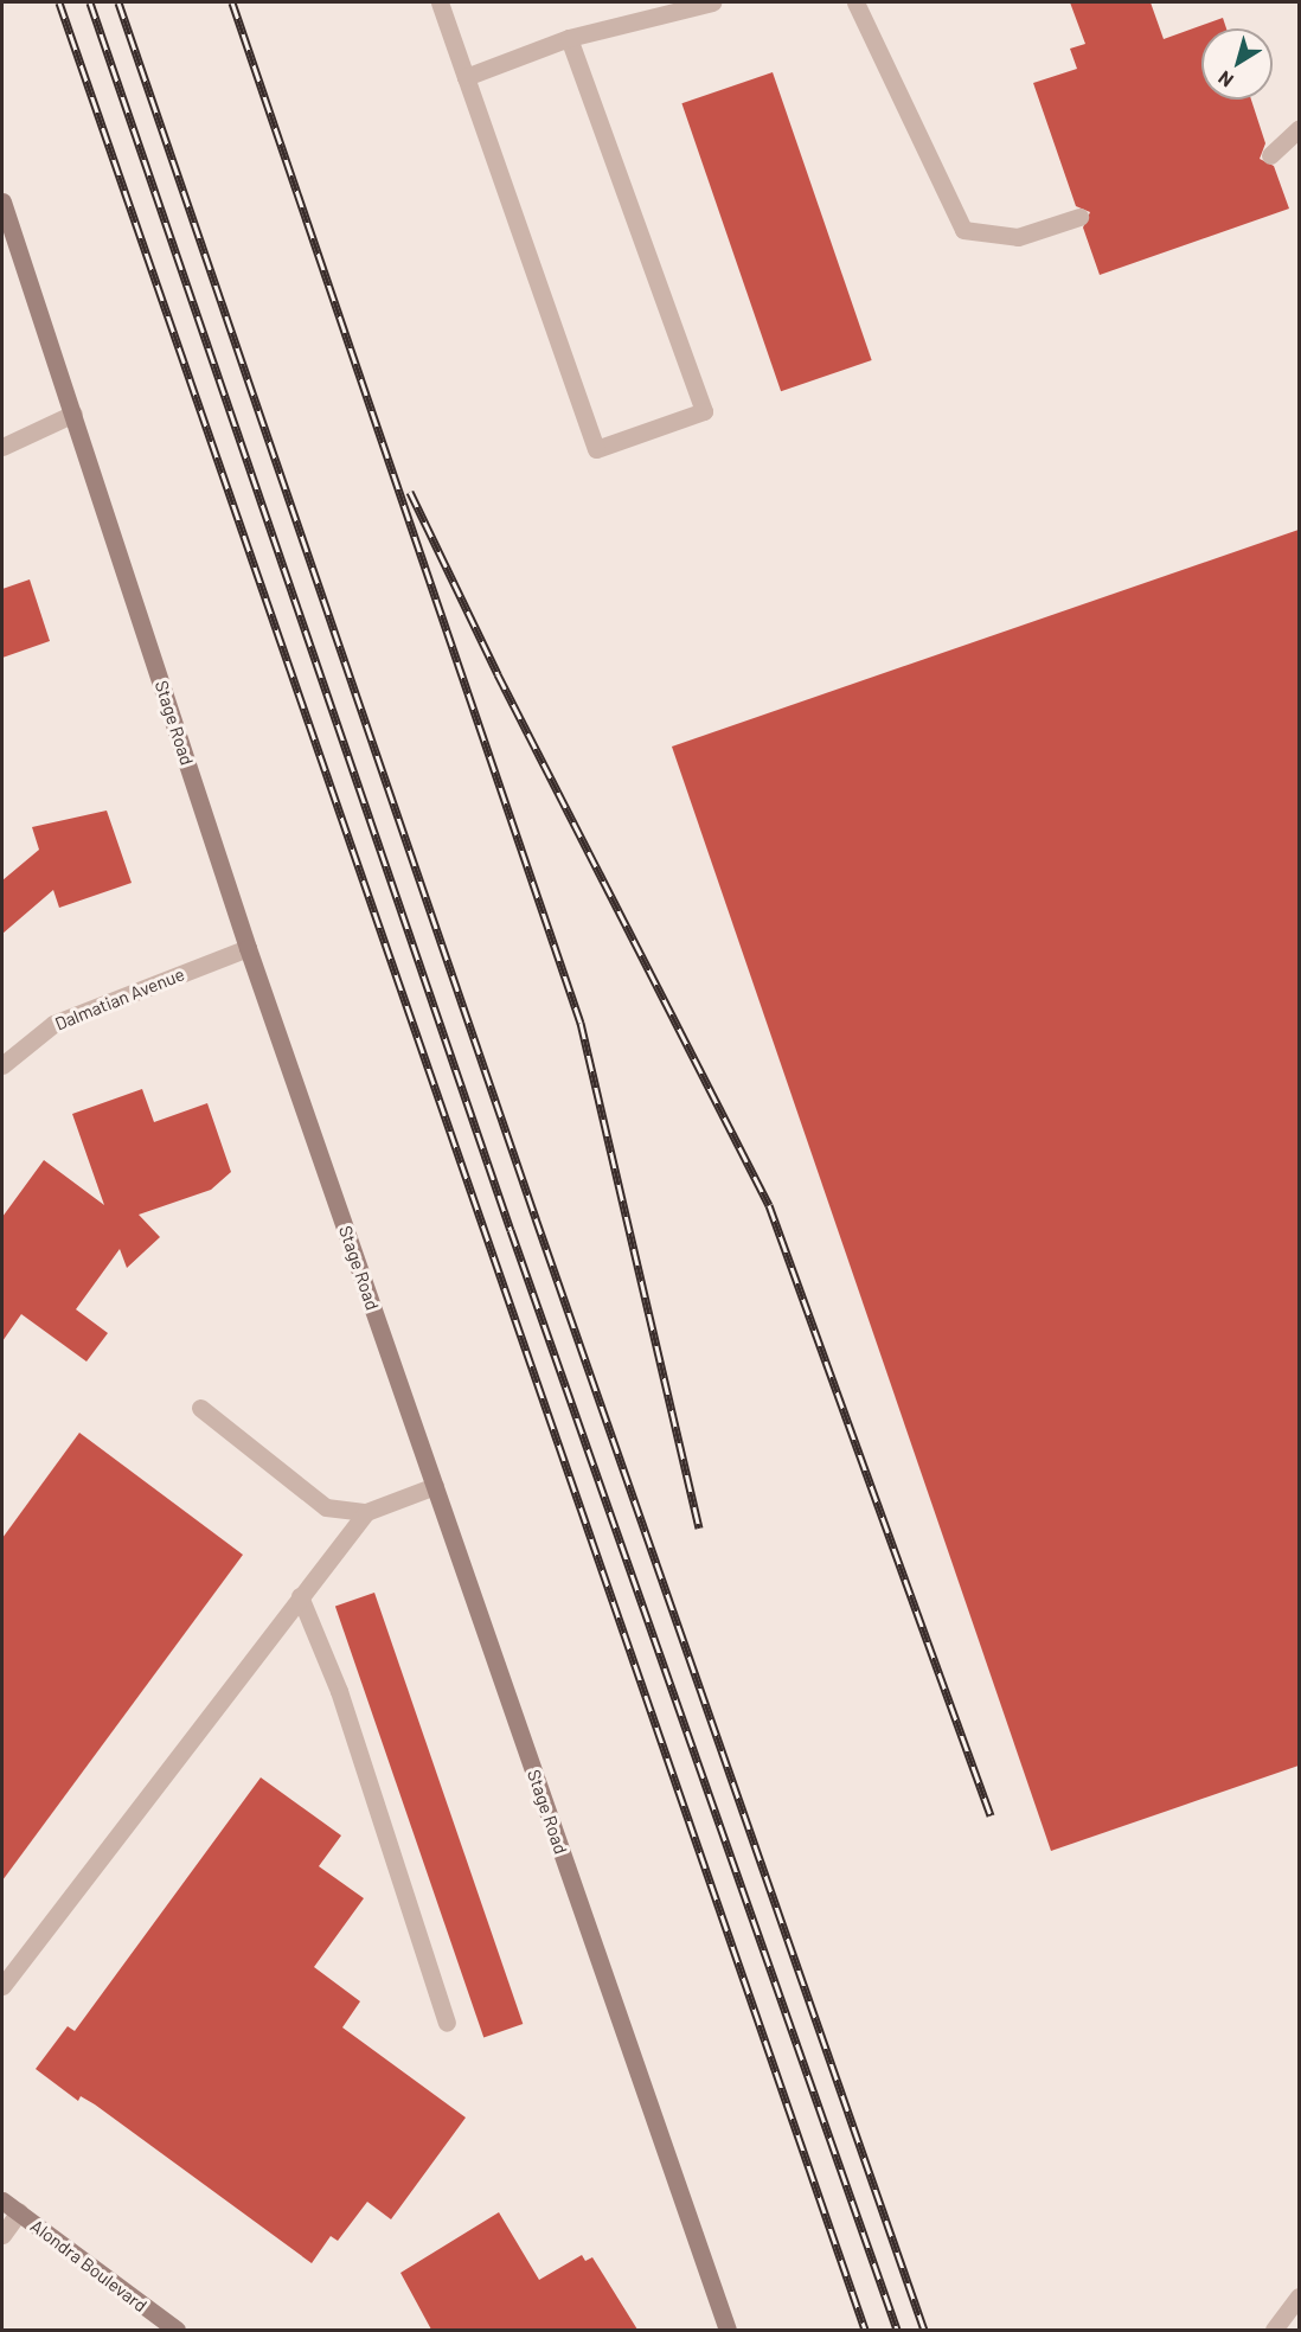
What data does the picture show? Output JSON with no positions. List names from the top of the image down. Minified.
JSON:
{"streets":{"main road":["Stage Road","Alondra Boulevard"],"street":["Dalmatian Avenue"]},"crossings":[["Stage Road","Dalmatian Avenue"]],"north":"bottom left"}
